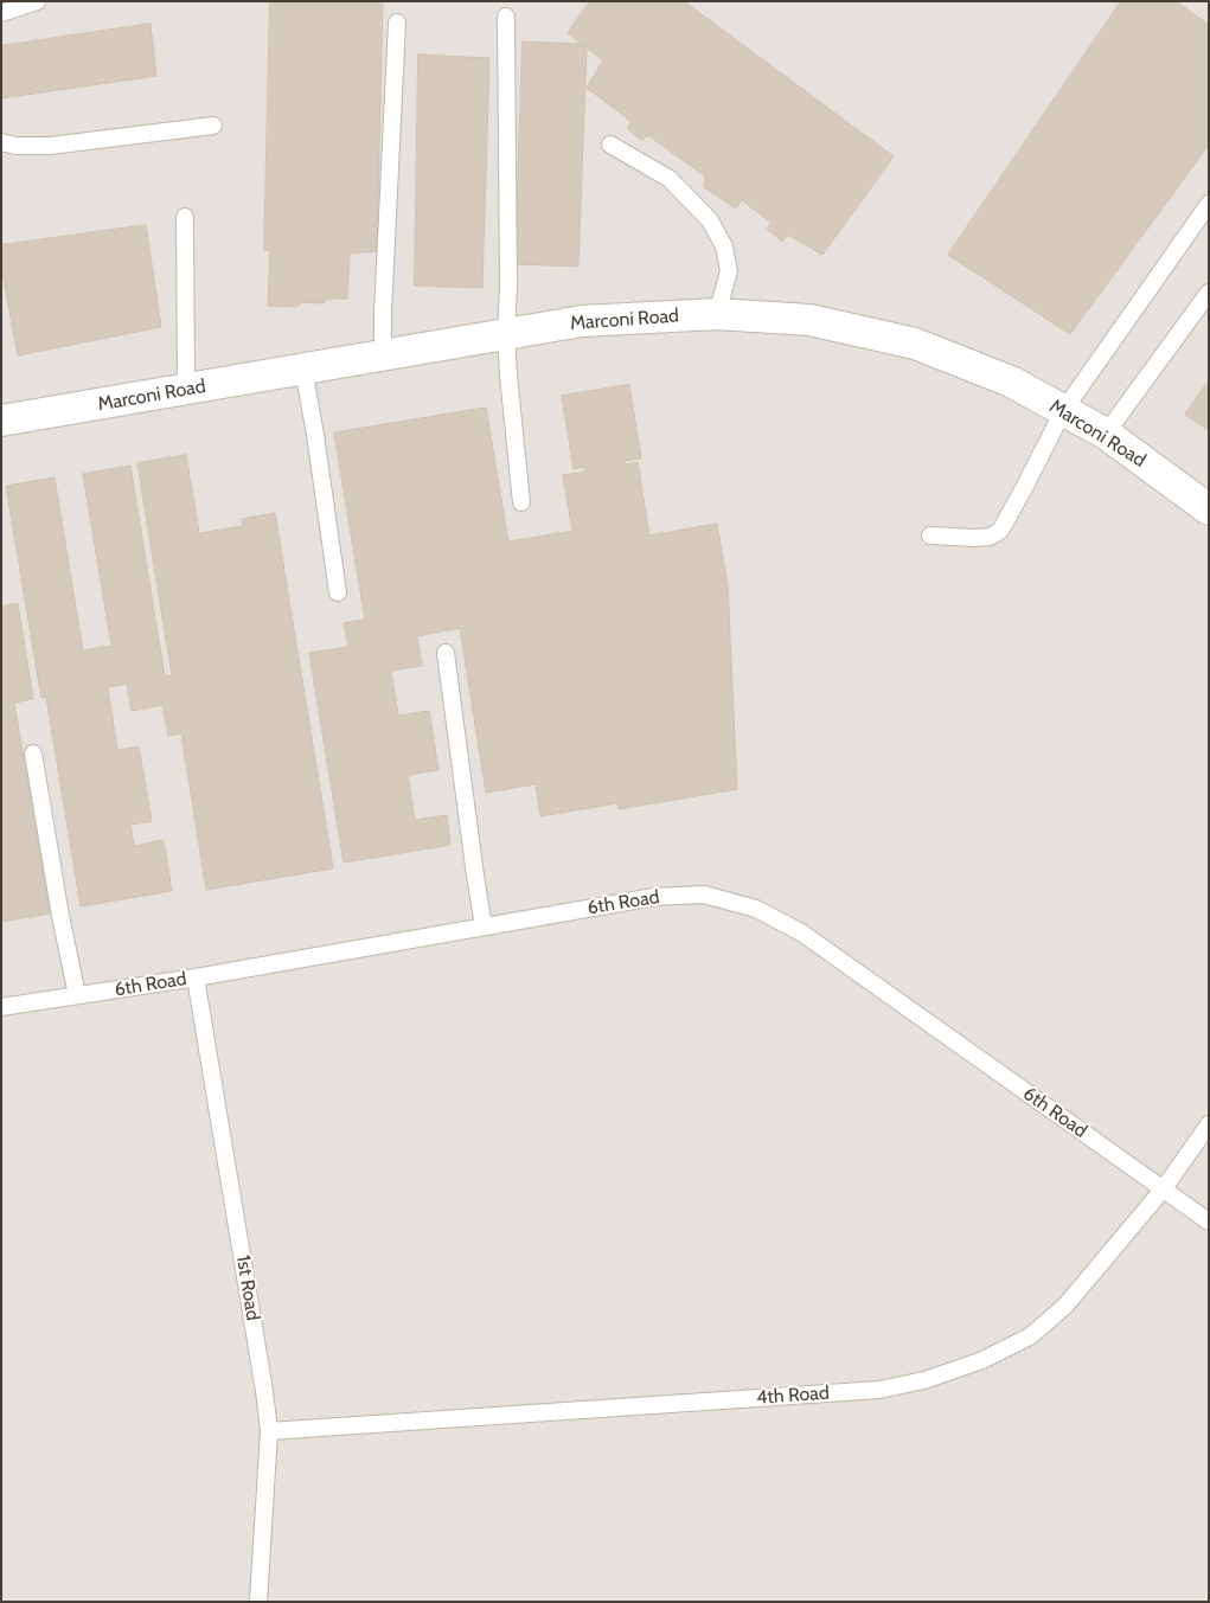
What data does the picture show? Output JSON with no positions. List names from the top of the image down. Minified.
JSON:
{"streets":{"street":["Marconi Road"],"lane":["6th Road","1st Road","4th Road"]},"crossings":[["6th Road","1st Road"],["6th Road","4th Road"],["1st Road","4th Road"]]}
